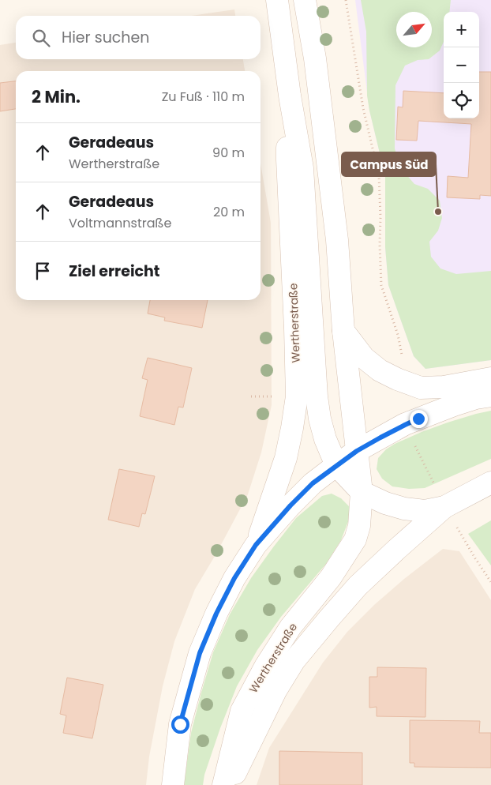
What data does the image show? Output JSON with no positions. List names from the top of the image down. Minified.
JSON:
{"streets":{"main road":["Wertherstraße"]},"places":["Campus Süd"],"north":"top right","page":{"map_buttons":["+","−"],"search":"Hier suchen","heading":["2 Min.","Zu Fuß · 110 m"],"list":[["Geradeaus","Wertherstraße","90 m"],["Geradeaus","Voltmannstraße","20 m"],"Ziel erreicht"]}}
